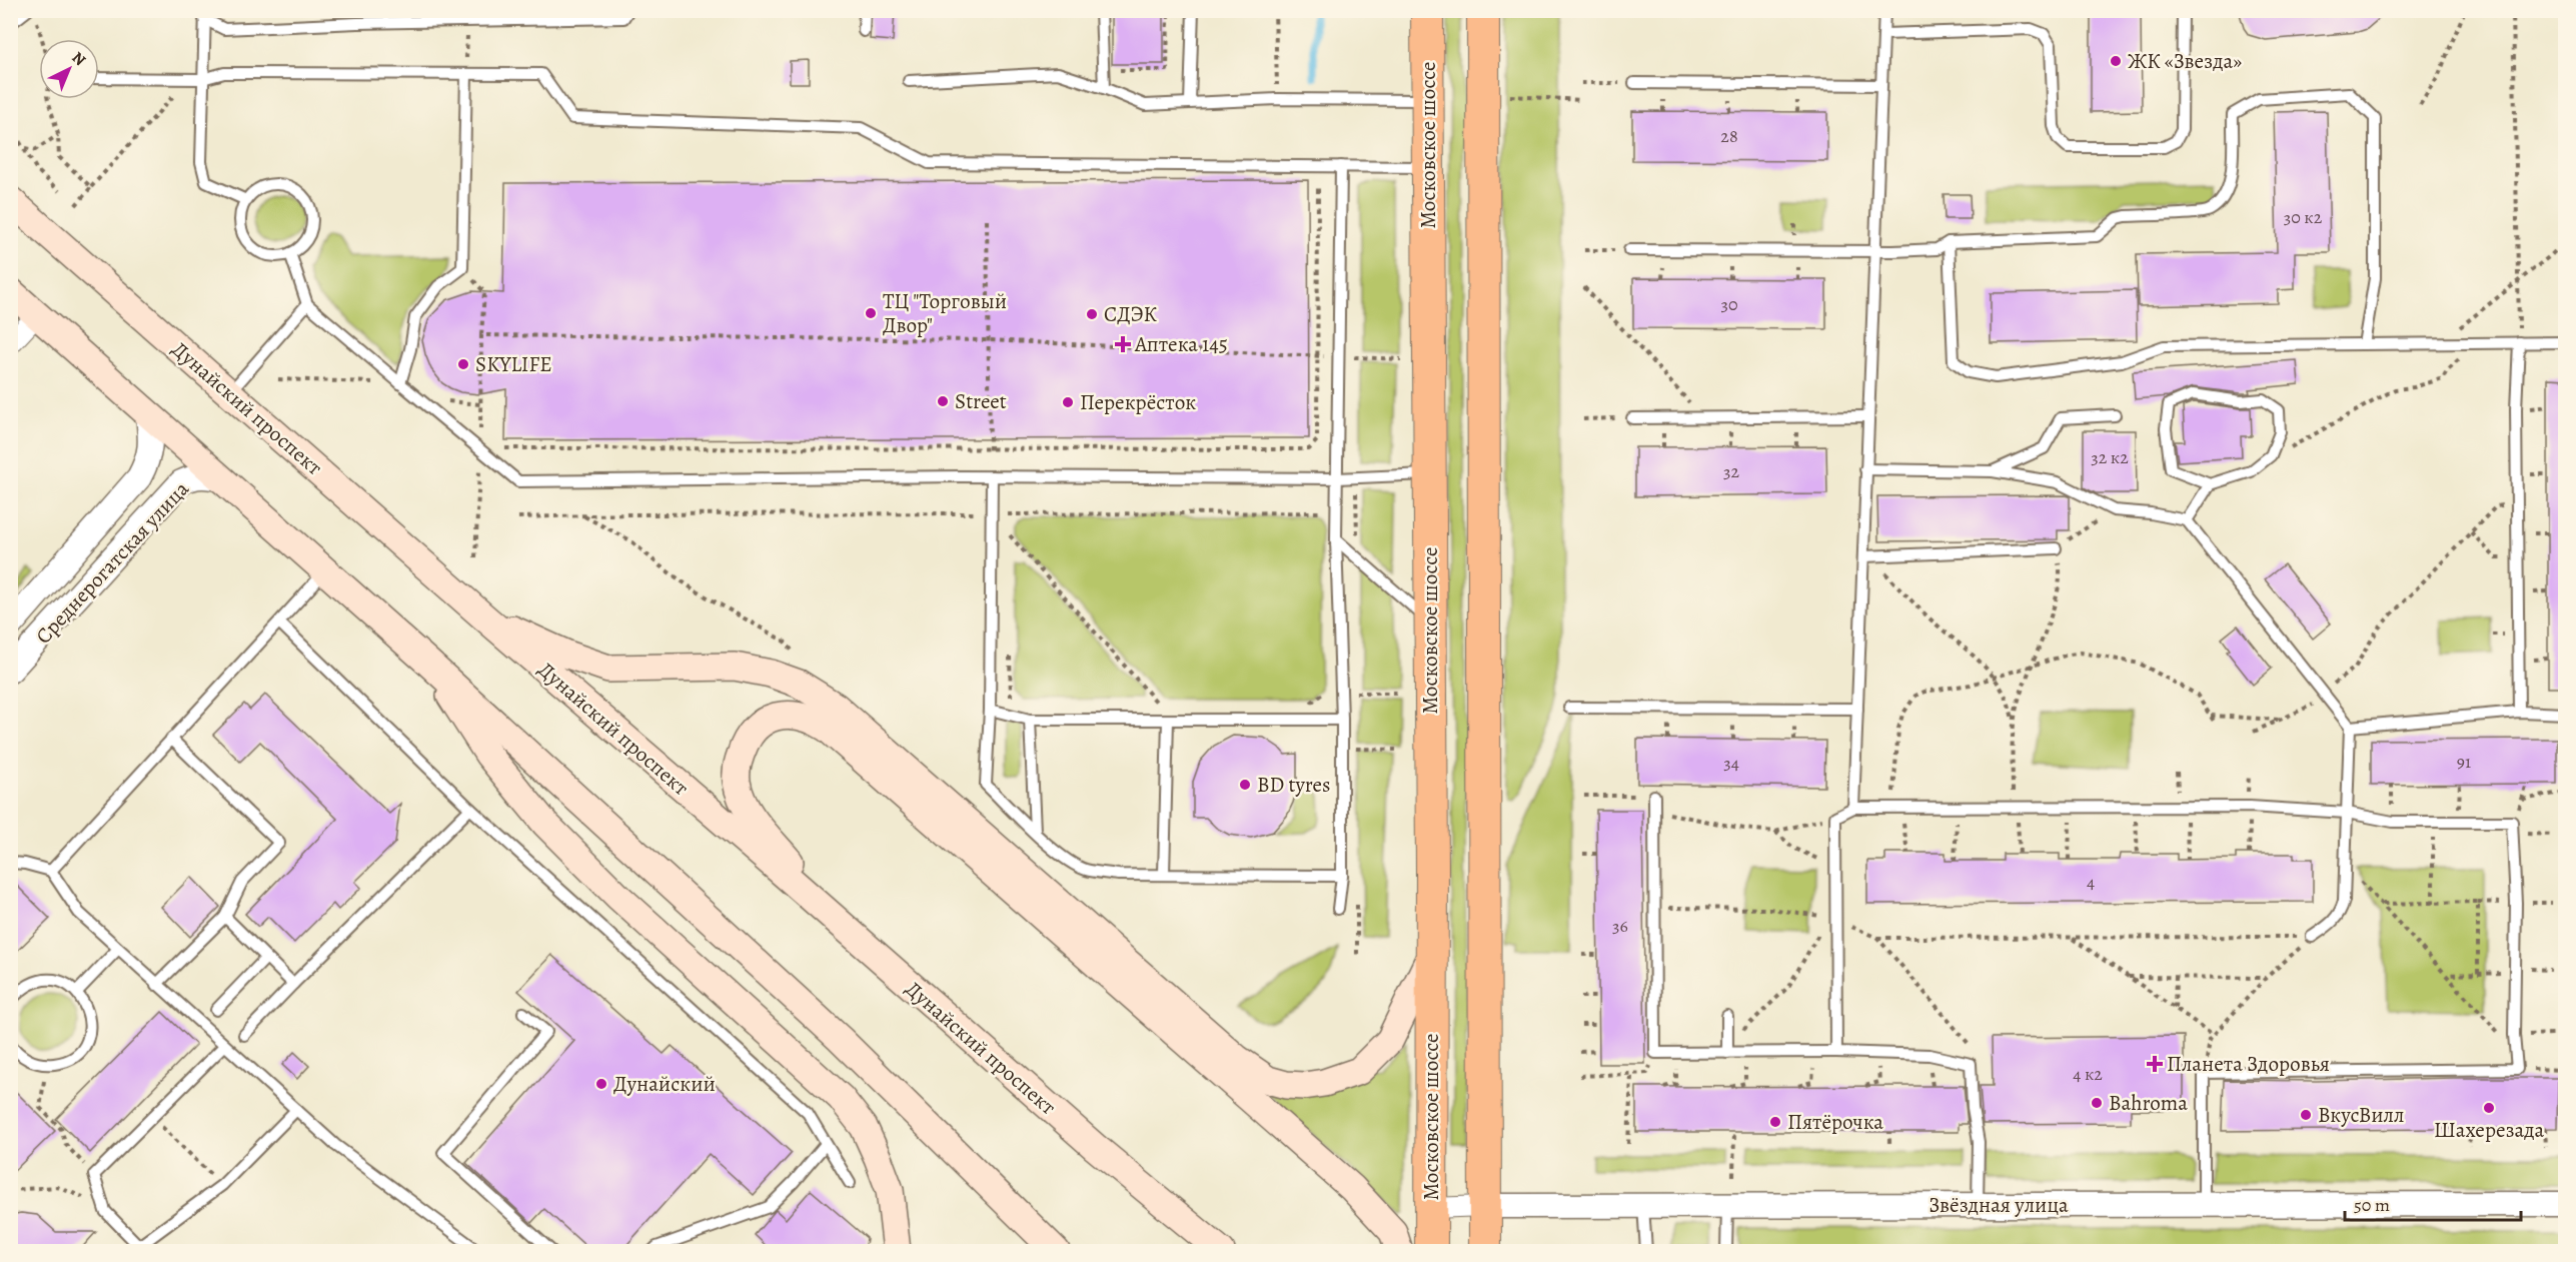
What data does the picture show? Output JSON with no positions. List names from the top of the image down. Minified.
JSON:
{"streets":{"main road":["Московское шоссе","Дунайский проспект"],"street":["Среднерогатская улица","Звёздная улица"]},"crossings":[["Московское шоссе","Звёздная улица"]],"places":{"other":["ЖК «Звезда»","ТЦ \"Торговый Двор\"","СДЭК","SKYLIFE","Street","Перекрёсток","BD tyres","Дунайский","Bahroma","Шахерезада","ВкусВилл","Пятёрочка"],"health":["Аптека 145","Планета Здоровья"]},"house_numbers":["28","30 к2","30","32 к2","32","91","34","4","36","4 к2"],"scale_bar":"50 m","north":"top right"}
